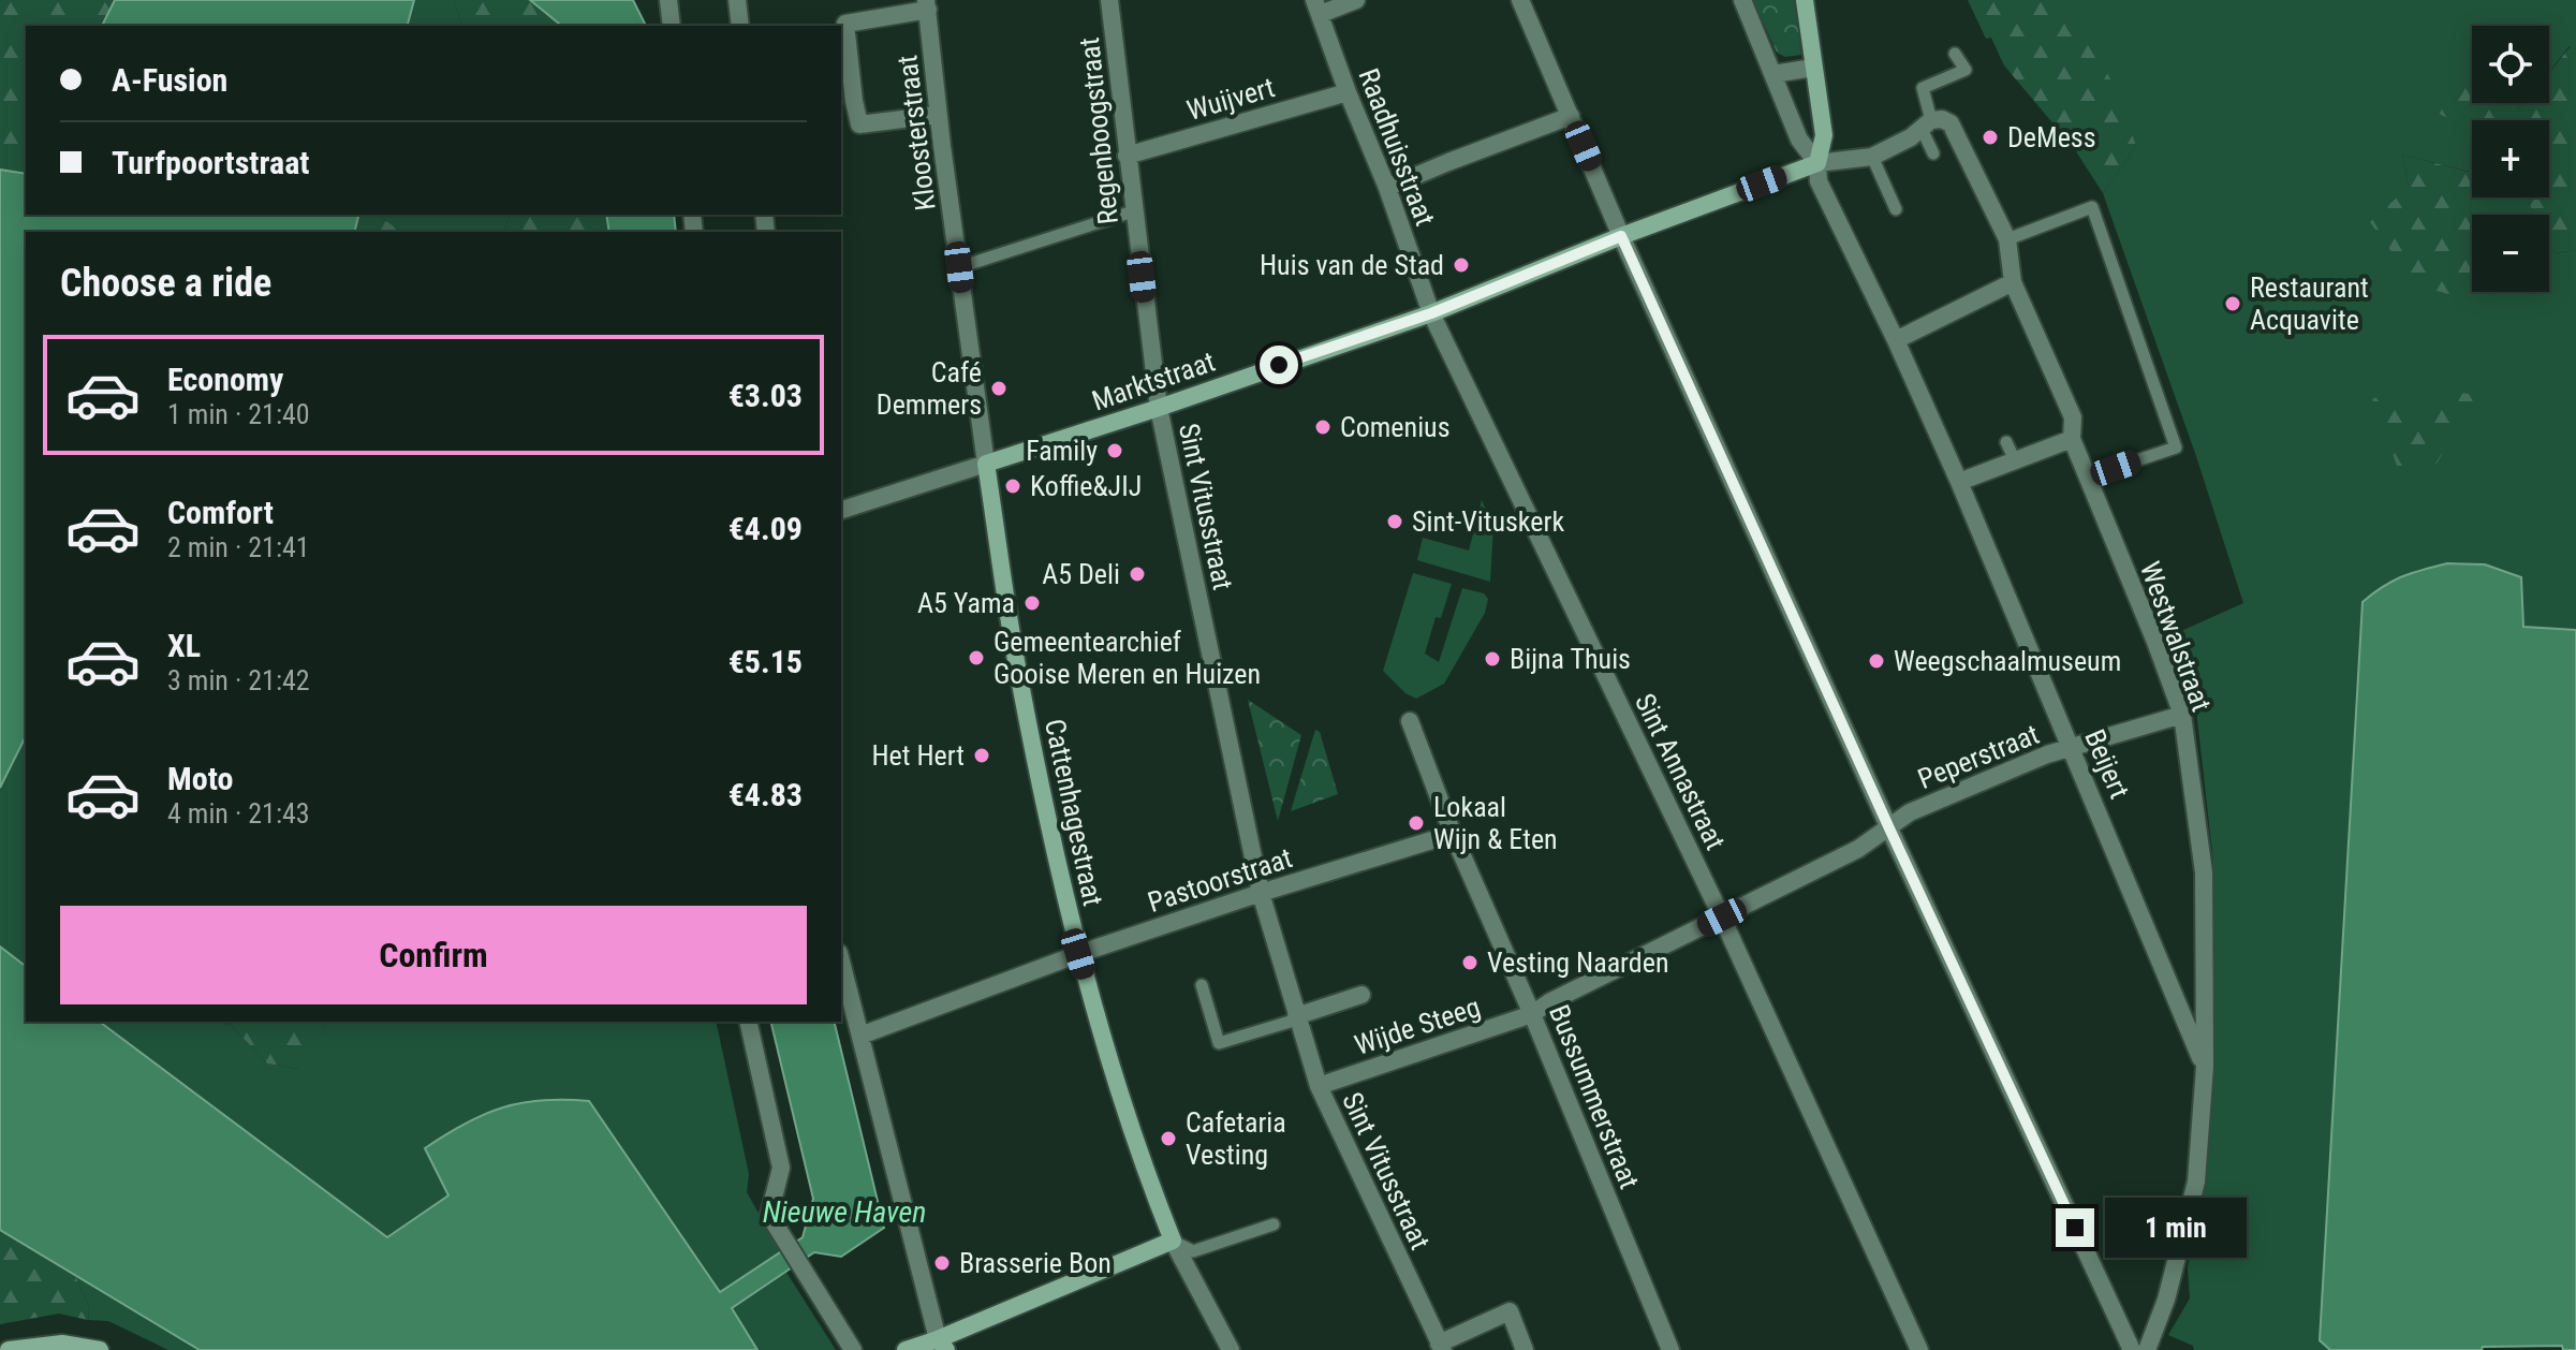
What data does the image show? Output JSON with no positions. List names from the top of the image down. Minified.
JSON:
{"streets":{"street":["Wuijvert","Regenboogstraat","Kloosterstraat","Raadhuisstraat","Marktstraat","Sint Vitusstraat","Westwalstraat","Peperstraat","Beijert","Sint Annastraat","Cattenhagestraat","Pastoorstraat","Wijde Steeg","Bussummerstraat"]},"crossings":[["Wuijvert","Regenboogstraat"],["Wuijvert","Raadhuisstraat"],["Regenboogstraat","Marktstraat"],["Regenboogstraat","Sint Vitusstraat"],["Kloosterstraat","Marktstraat"],["Kloosterstraat","Cattenhagestraat"],["Raadhuisstraat","Marktstraat"],["Raadhuisstraat","Sint Annastraat"],["Marktstraat","Sint Vitusstraat"],["Marktstraat","Beijert"],["Marktstraat","Sint Annastraat"],["Marktstraat","Cattenhagestraat"],["Sint Vitusstraat","Pastoorstraat"],["Sint Vitusstraat","Wijde Steeg"],["Westwalstraat","Peperstraat"],["Westwalstraat","Beijert"],["Peperstraat","Beijert"],["Peperstraat","Sint Annastraat"],["Peperstraat","Wijde Steeg"],["Peperstraat","Bussummerstraat"],["Cattenhagestraat","Pastoorstraat"],["Pastoorstraat","Bussummerstraat"],["Wijde Steeg","Bussummerstraat"]],"water":["Nieuwe Haven"],"places":["DeMess","Huis van de Stad","Restaurant Acquavite","Café Demmers","Comenius","Family","Koffie&JIJ","Sint-Vituskerk","A5 Deli","A5 Yama","Gemeentearchief Gooise Meren en Huizen","Bijna Thuis","Weegschaalmuseum","Het Hert","Lokaal Wijn & Eten","Vesting Naarden","Cafetaria Vesting","Brasserie Bon"],"page":{"map_buttons":["+","−"],"banner":["A-Fusion","Turfpoortstraat"],"heading":"Choose a ride","list":[{"name":"Economy","note":"1 min · 21:40","value":"€3.03"},{"name":"Comfort","note":"2 min · 21:41","value":"€4.09"},{"name":"XL","note":"3 min · 21:42","value":"€5.15"},{"name":"Moto","note":"4 min · 21:43","value":"€4.83"}],"buttons":"Confirm","bubble":"1 min"}}
